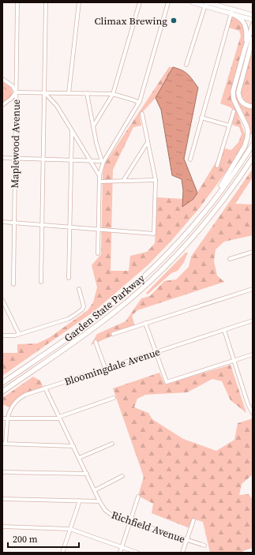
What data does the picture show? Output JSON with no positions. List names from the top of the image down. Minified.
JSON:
{"streets":{"highway":["Garden State Parkway"],"street":["Maplewood Avenue","Bloomingdale Avenue","Richfield Avenue"]},"crossings":[["Bloomingdale Avenue","Richfield Avenue"]],"places":["Climax Brewing"],"scale_bar":"200 m"}
